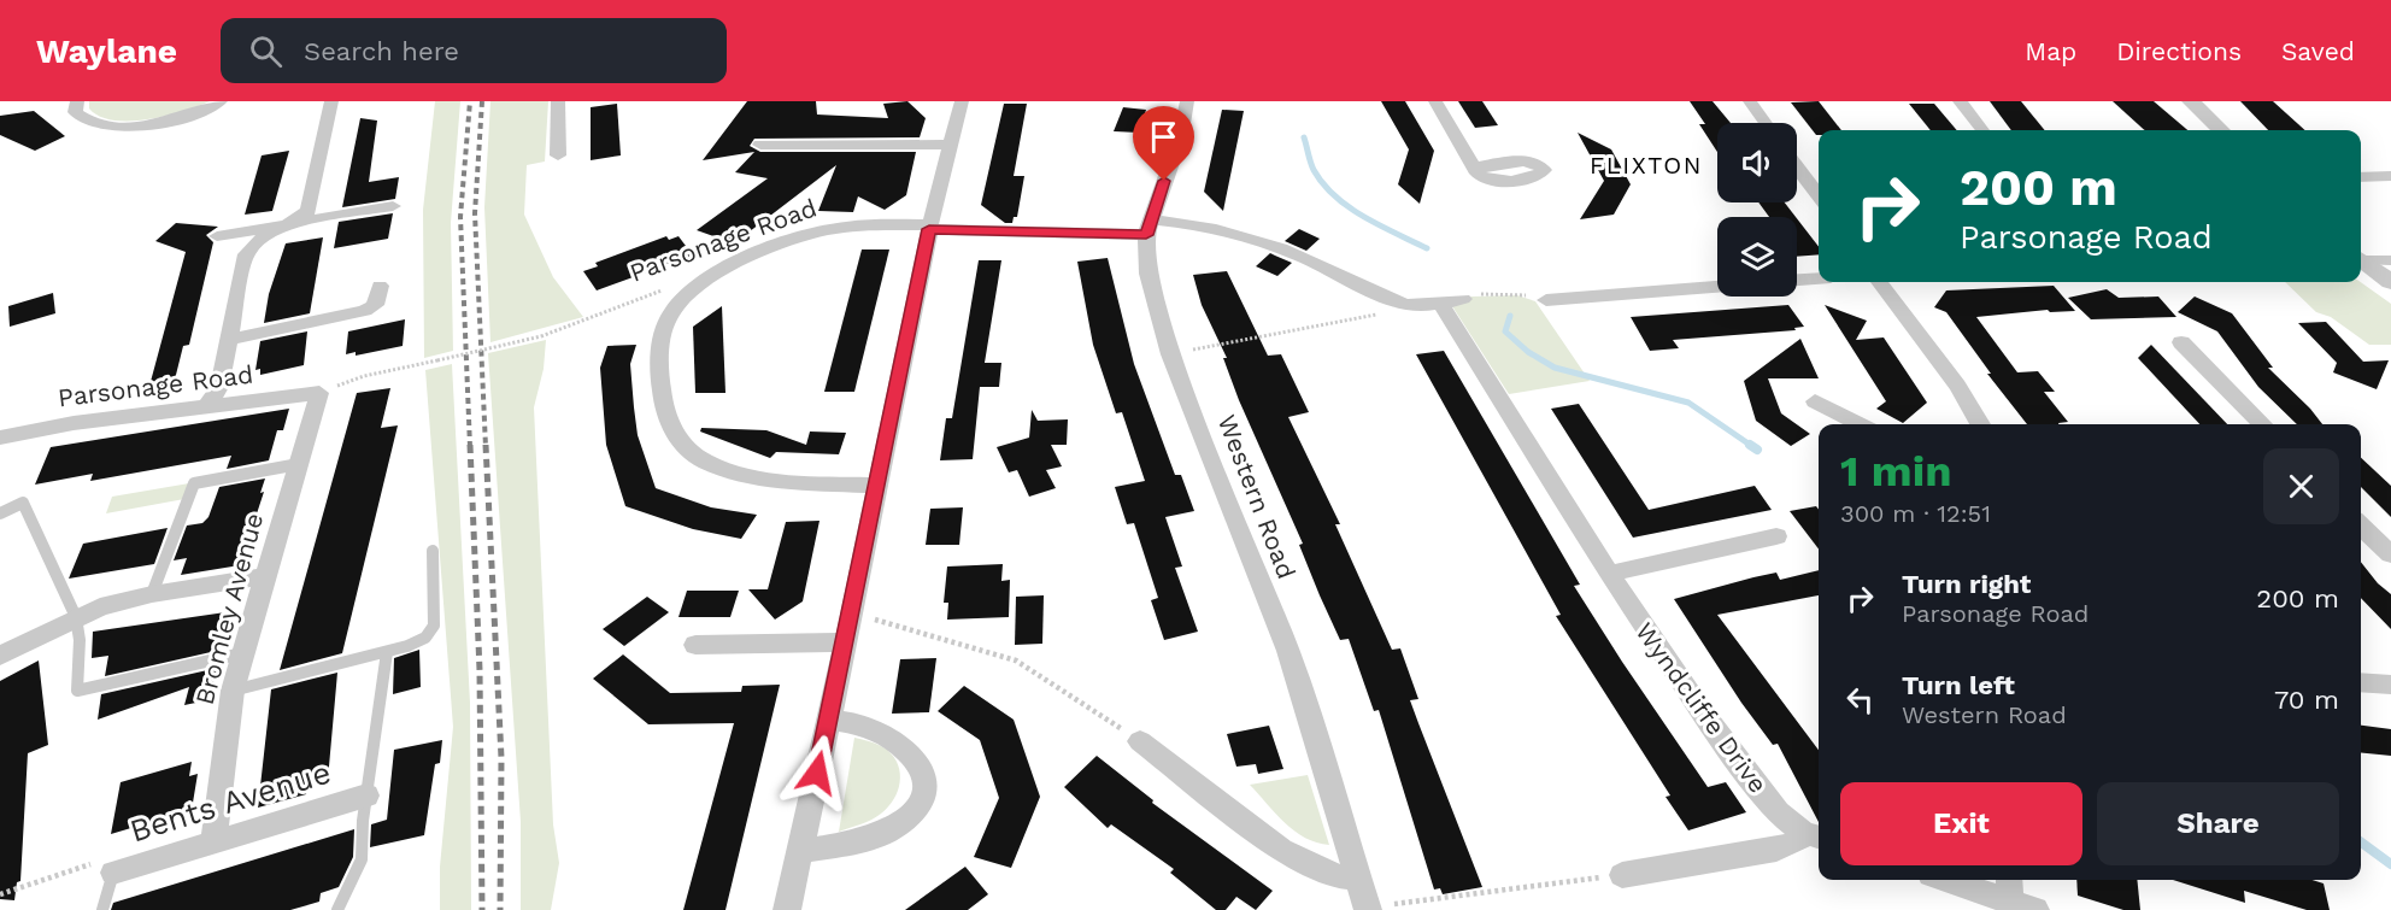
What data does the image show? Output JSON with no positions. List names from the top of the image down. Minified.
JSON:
{"streets":{"street":["Parsonage Road","Western Road","Bromley Avenue","Wyndcliffe Drive","Bents Avenue"]},"crossings":[["Parsonage Road","Western Road"],["Parsonage Road","Bromley Avenue"],["Parsonage Road","Wyndcliffe Drive"],["Bromley Avenue","Bents Avenue"]],"districts":["FLIXTON"],"page":{"header":"Waylane","search":"Search here","nav":["Map","Directions","Saved"],"turn":["200 m","Parsonage Road"],"heading":["1 min","300 m · 12:51"],"list":[{"name":"Turn right","note":"Parsonage Road","value":"200 m"},{"name":"Turn left","note":"Western Road","value":"70 m"}],"buttons":["Exit","Share"]}}
